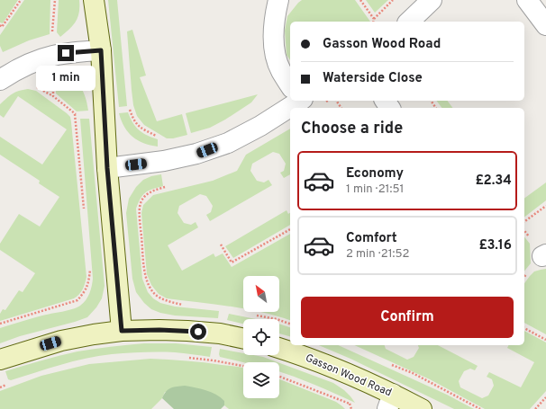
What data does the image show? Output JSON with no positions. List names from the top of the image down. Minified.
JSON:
{"streets":{"street":["Gasson Wood Road"]},"north":"top left","page":{"banner":["Gasson Wood Road","Waterside Close"],"bubble":"1 min","heading":"Choose a ride","list":[{"name":"Economy","note":"1 min · 21:51","value":"£2.34"},{"name":"Comfort","note":"2 min · 21:52","value":"£3.16"}],"buttons":"Confirm"}}
